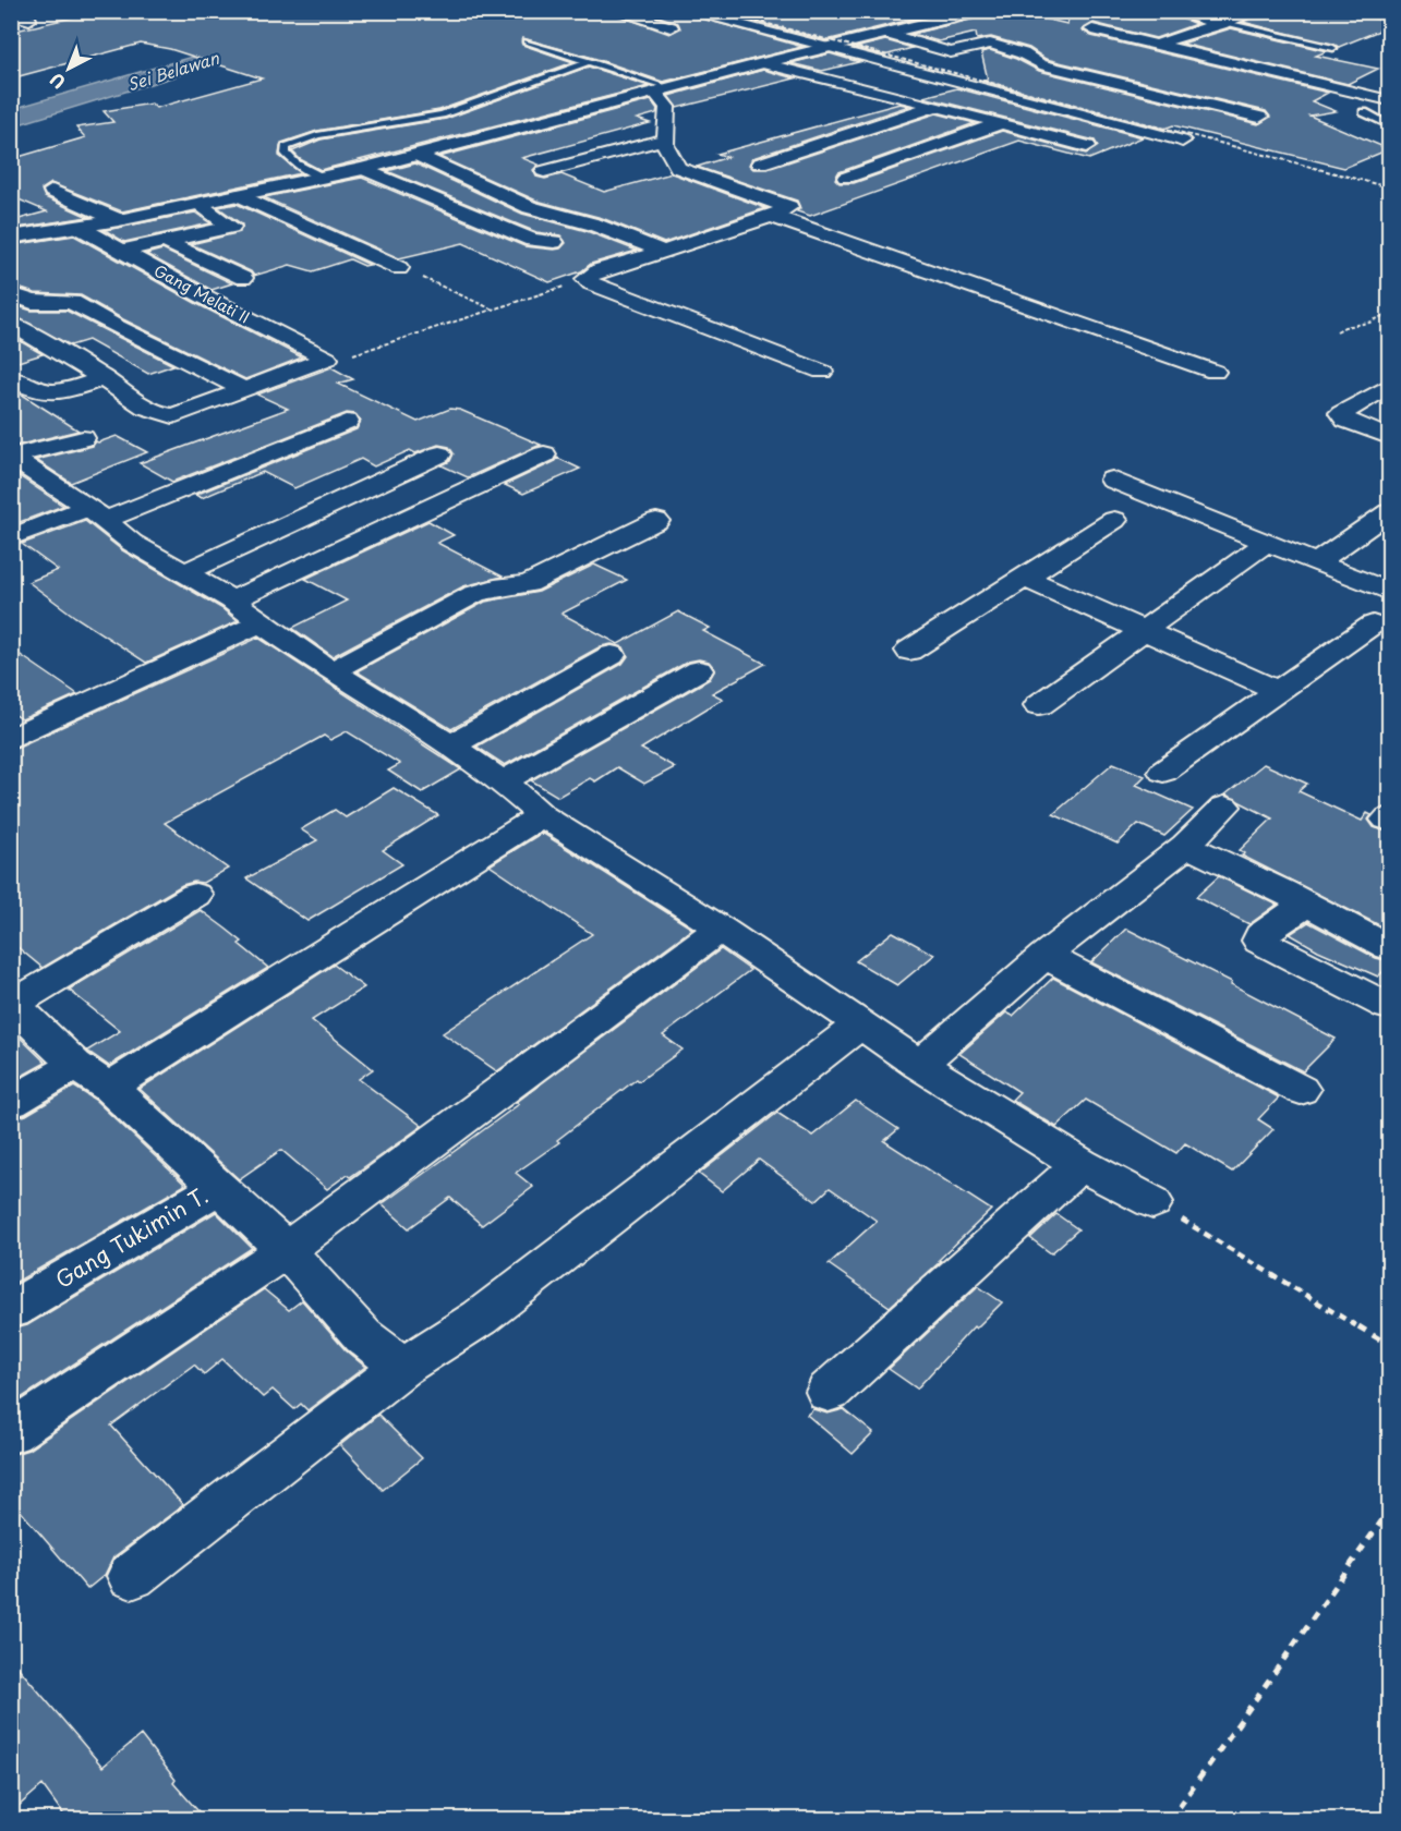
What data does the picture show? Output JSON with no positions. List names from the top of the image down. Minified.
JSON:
{"streets":{"street":["Gang Melati II","Gang Tukimin T."]},"water":["Sei Belawan"],"north":"bottom left"}
